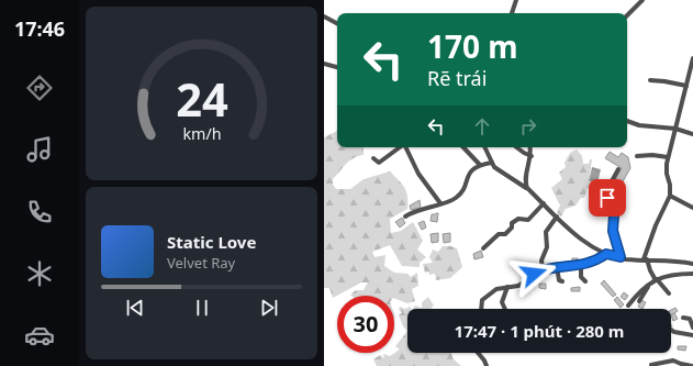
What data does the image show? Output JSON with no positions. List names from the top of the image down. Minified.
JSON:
{"page":{"tabs":"17:46","turn":["170 m","Rẽ trái"],"song":["Static Love","Velvet Ray"],"limit":"30","trip":"17:47 · 1 phút · 280 m","gauge":["24","km/h"]}}
